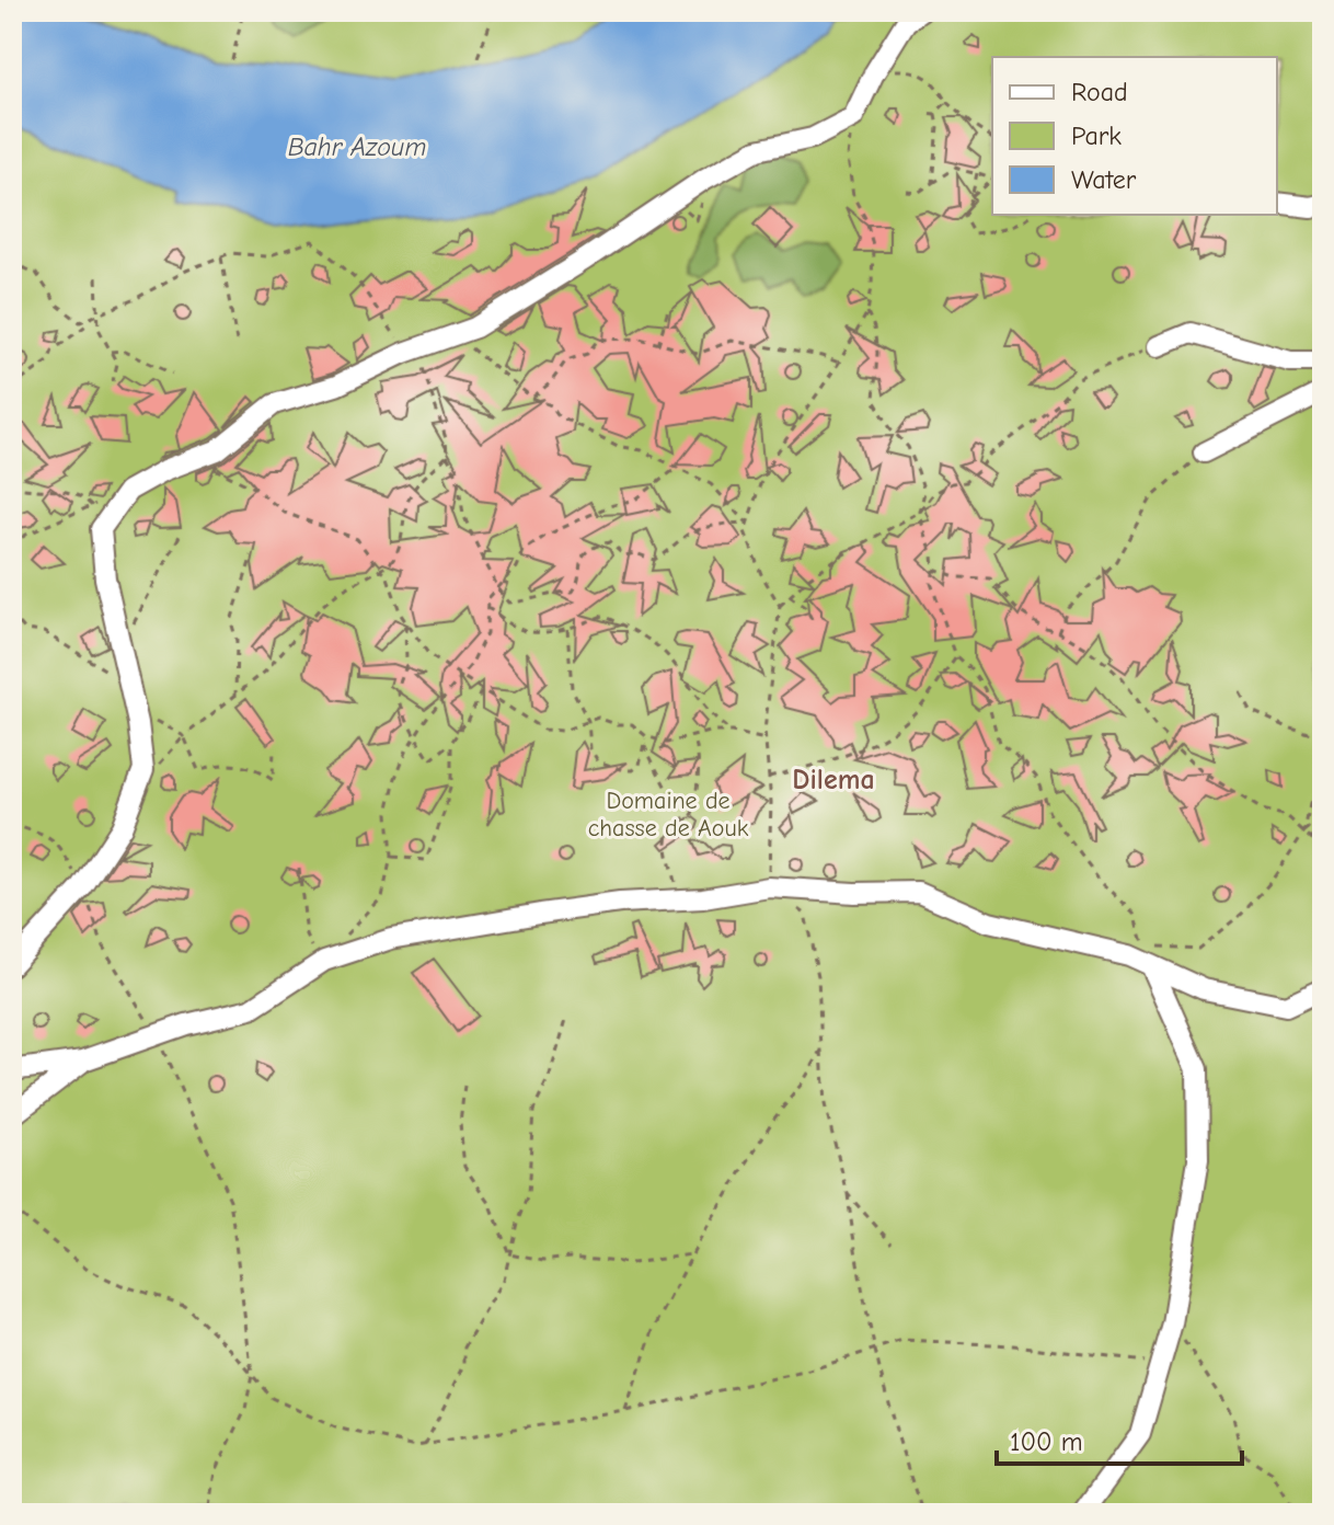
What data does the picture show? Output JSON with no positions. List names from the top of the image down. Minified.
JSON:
{"districts":["Dilema"],"water":["Bahr Azoum"],"parks":["Domaine de chasse de Aouk"],"legend":["Road","Park","Water"],"scale_bar":"100 m"}
